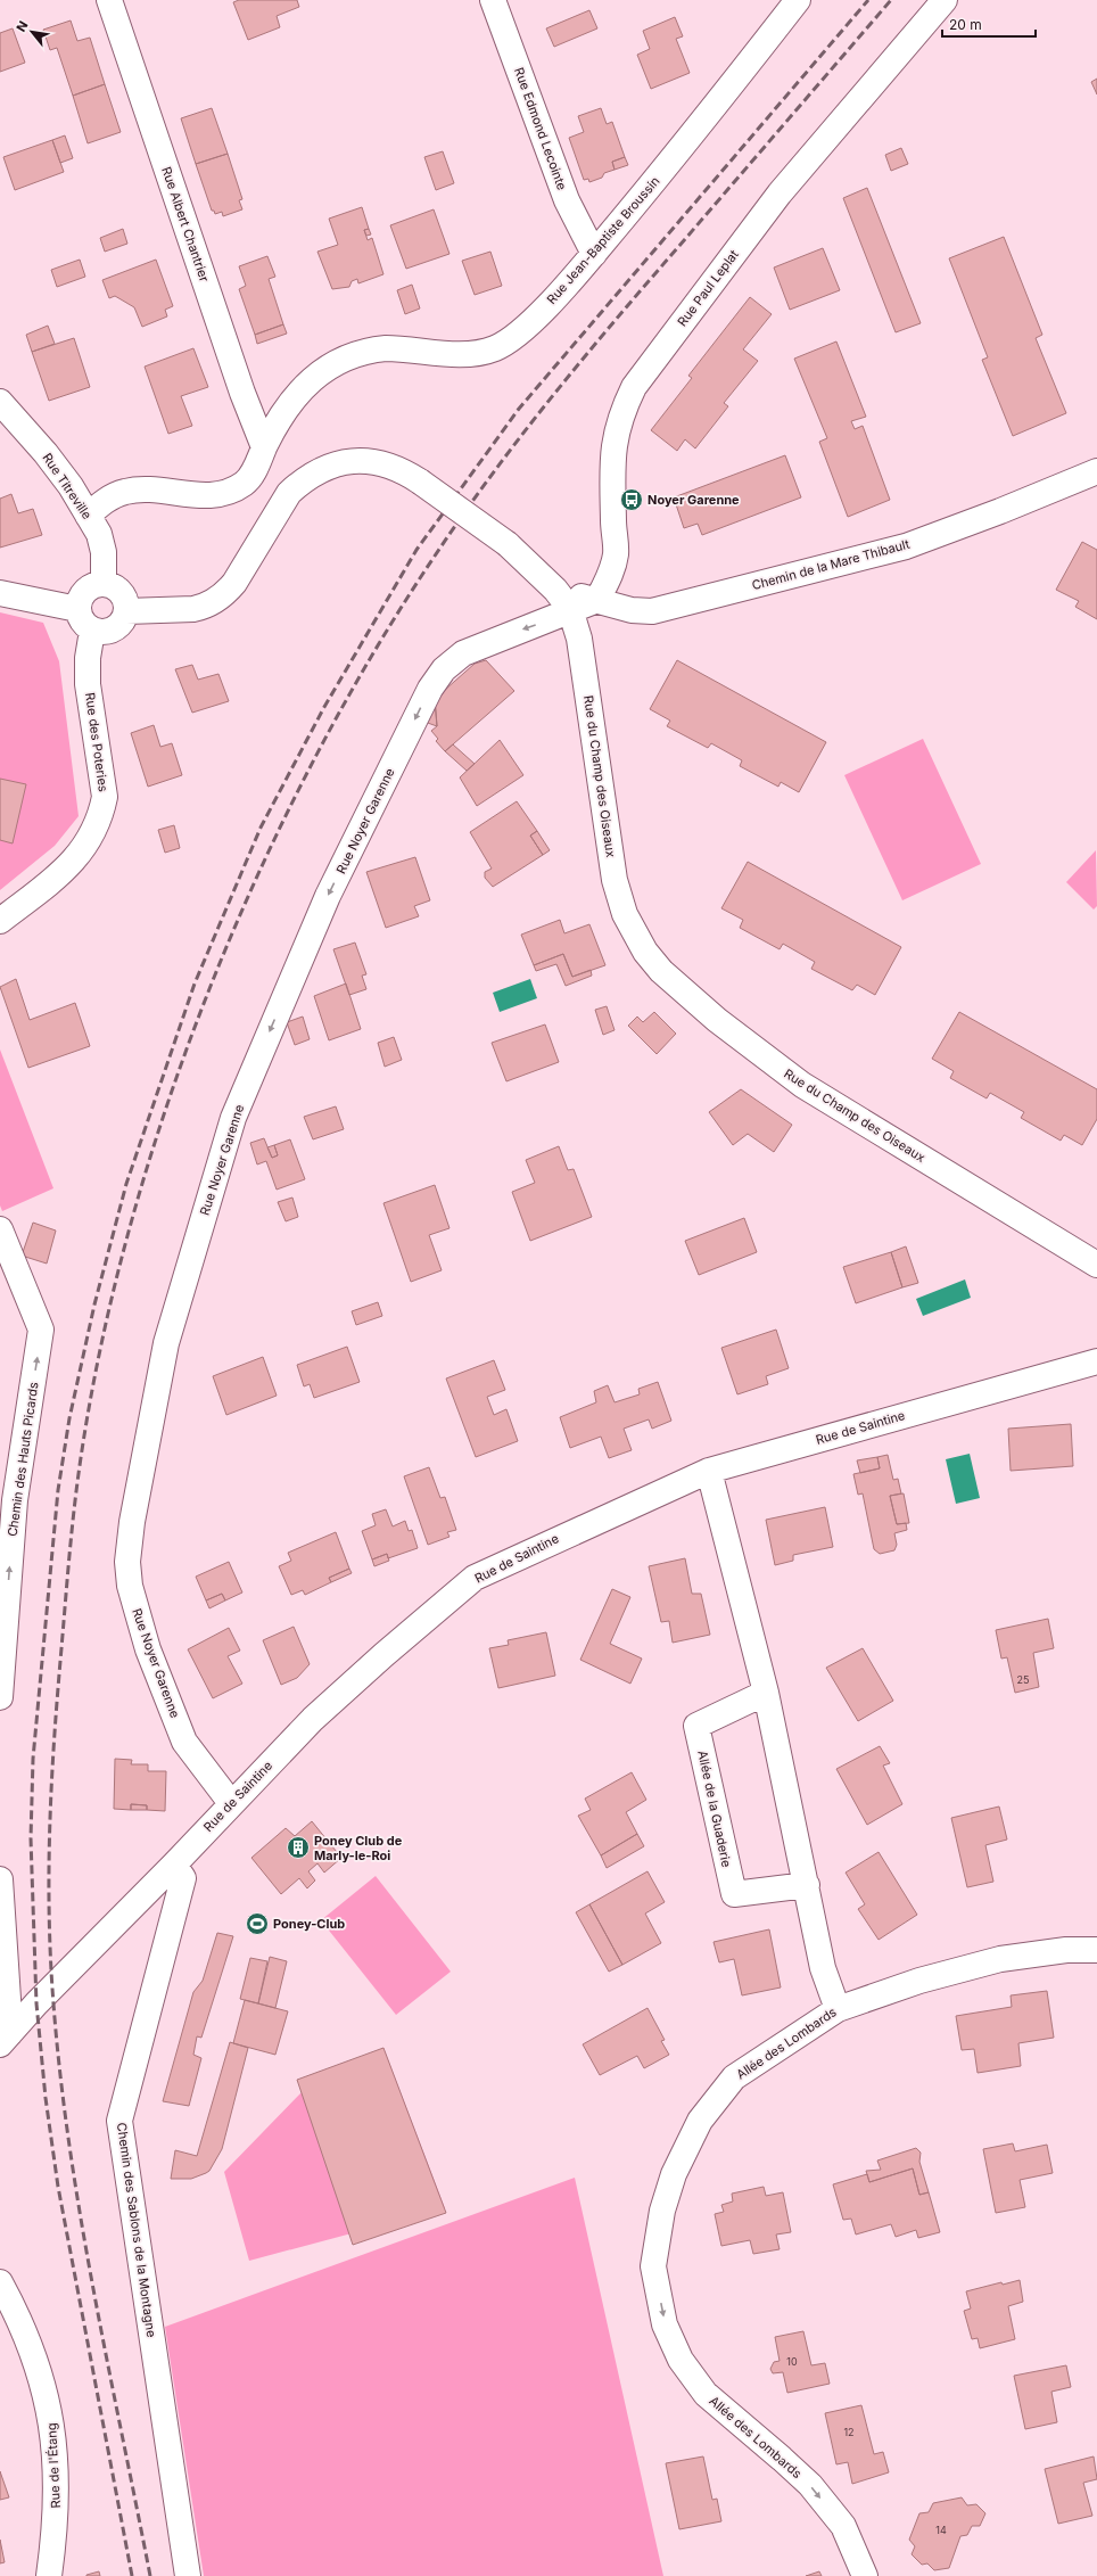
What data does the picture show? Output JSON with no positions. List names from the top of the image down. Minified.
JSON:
{"streets":{"street":["Rue Edmond Lecointe","Rue Albert Chantrier","Rue Jean-Baptiste Broussin","Rue Paul Leplat","Rue Titreville","Chemin de la Mare Thibault","Rue des Poteries","Rue du Champ des Oiseaux","Rue Noyer Garenne","Rue de Saintine","Chemin des Hauts Picards","Allée de la Guaderie","Allée des Lombards","Chemin des Sablons de la Montagne","Rue de l'Étang"]},"crossings":[["Rue Edmond Lecointe","Rue Jean-Baptiste Broussin"],["Rue Albert Chantrier","Rue Jean-Baptiste Broussin"],["Rue Jean-Baptiste Broussin","Rue Titreville"],["Rue Paul Leplat","Chemin de la Mare Thibault"],["Rue Titreville","Rue des Poteries"],["Rue Titreville","Rue du Champ des Oiseaux"],["Rue des Poteries","Rue du Champ des Oiseaux"],["Rue du Champ des Oiseaux","Rue Noyer Garenne"],["Rue Noyer Garenne","Rue de Saintine"],["Rue de Saintine","Chemin des Sablons de la Montagne"]],"one_way":["Rue Noyer Garenne","Chemin des Hauts Picards"],"places":{"bus stop":["Noyer Garenne"],"building":["Poney Club de Marly-le-Roi"],"sports":["Poney-Club"]},"house_numbers":["25","10","12","14"],"scale_bar":"20 m","north":"top left"}
